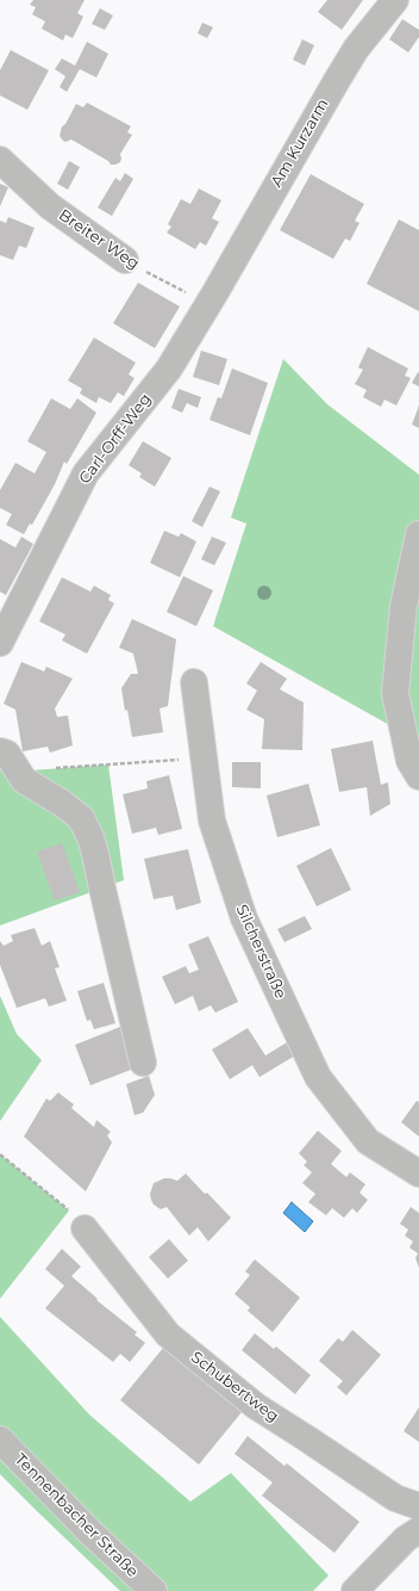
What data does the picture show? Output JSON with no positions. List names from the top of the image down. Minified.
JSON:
{"streets":{"street":["Am Kurzarm","Breiter Weg","Carl-Orff-Weg","Silcherstraße","Schubertweg","Tennenbacher Straße"]},"crossings":[["Am Kurzarm","Breiter Weg"],["Am Kurzarm","Carl-Orff-Weg"],["Breiter Weg","Carl-Orff-Weg"]]}
